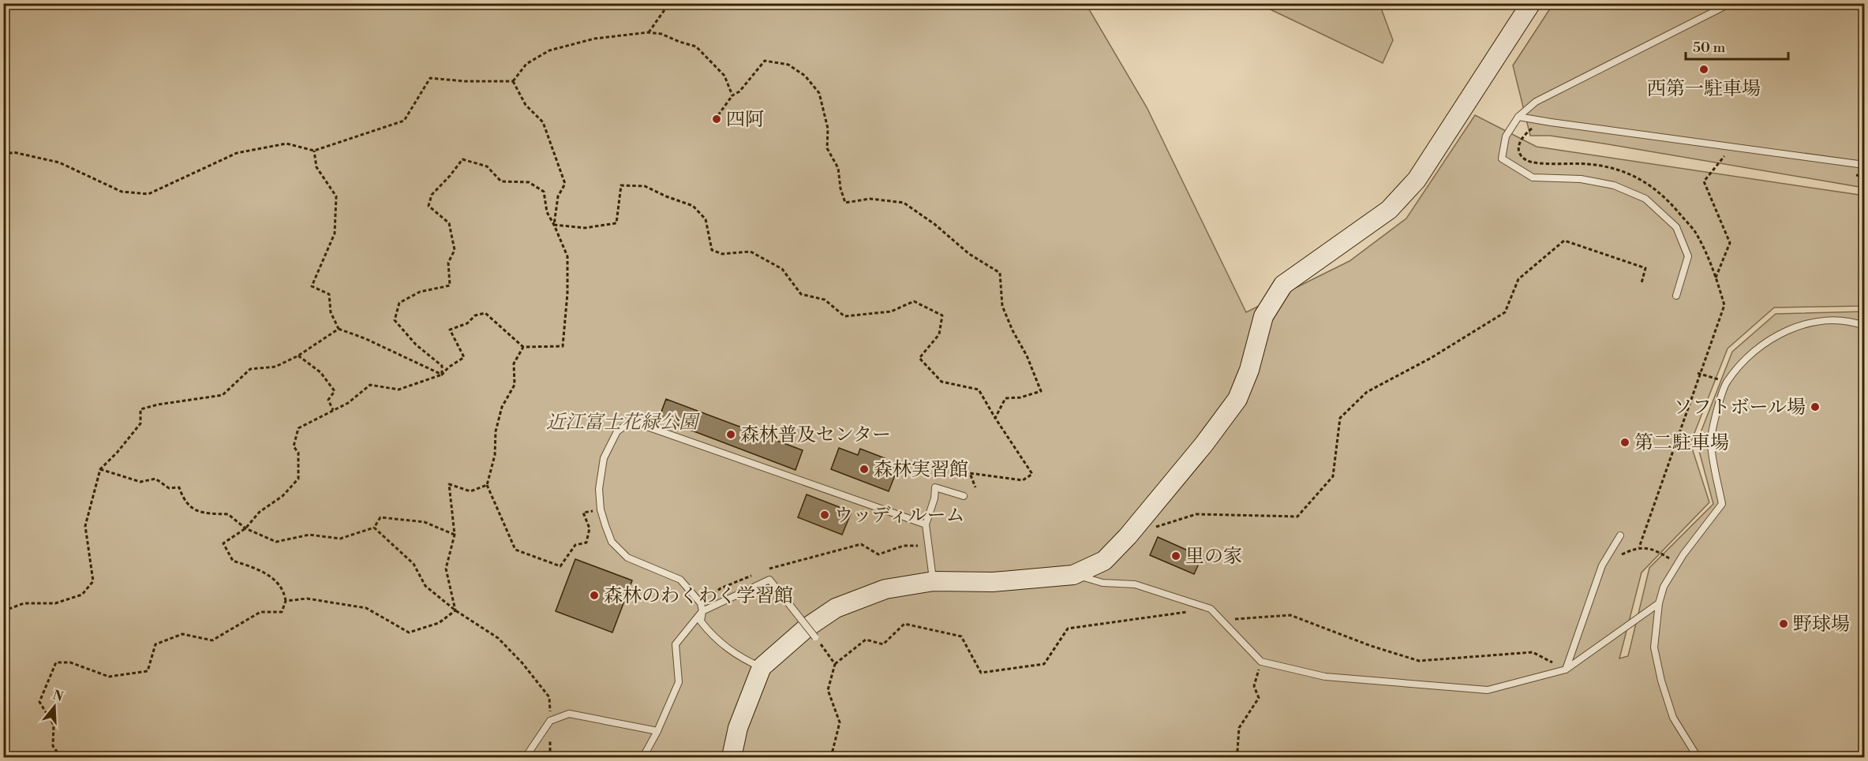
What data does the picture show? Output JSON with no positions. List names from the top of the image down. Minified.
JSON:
{"parks":["近江富士花緑公園"],"places":["西第一駐車場","四阿","ソフトボール場","森林普及センター","第二駐車場","森林実習館","ウッディルーム","里の家","森林のわくわく学習館","野球場"],"scale_bar":"50 m","north":"top"}
